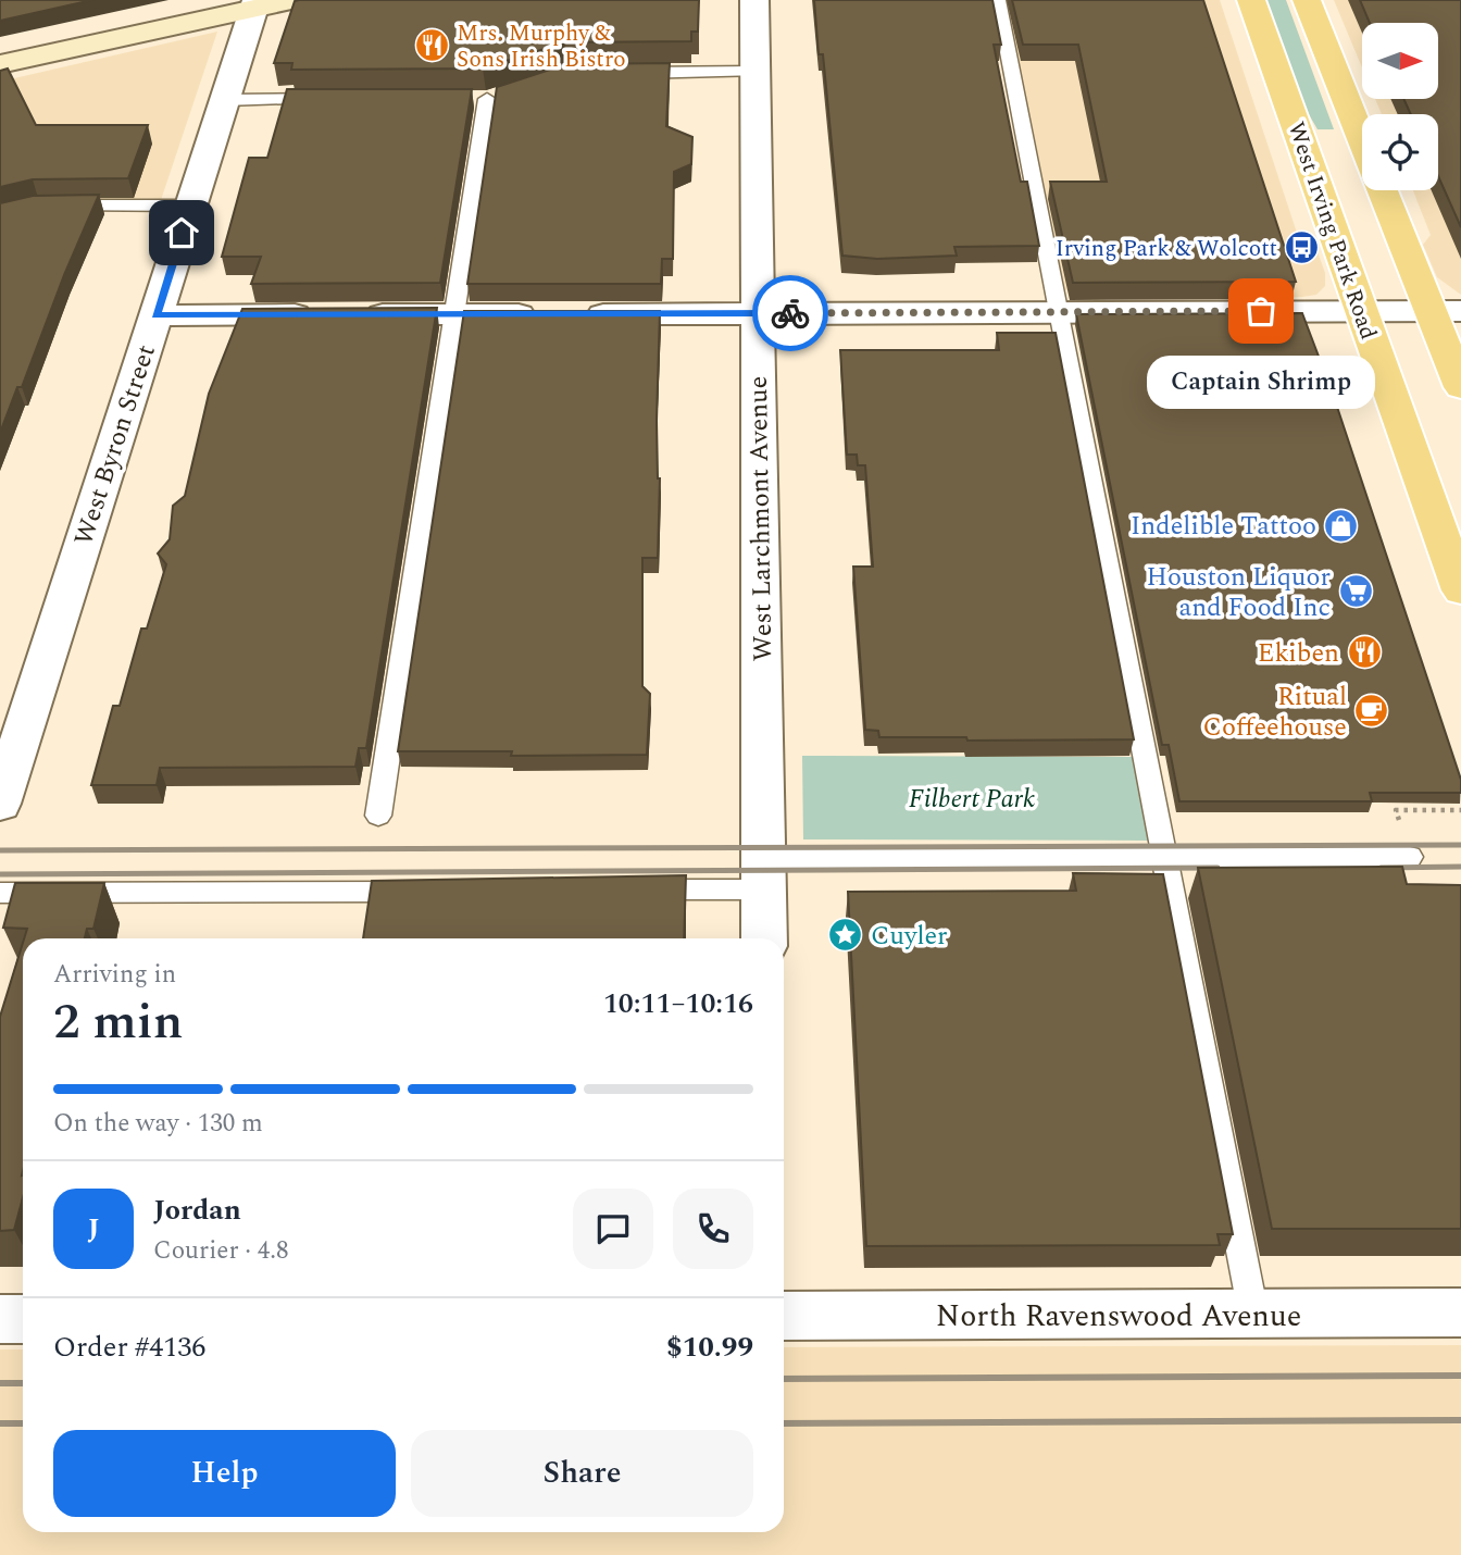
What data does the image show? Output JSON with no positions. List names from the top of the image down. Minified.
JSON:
{"streets":{"main road":["West Irving Park Road"],"street":["West Byron Street","West Larchmont Avenue","North Ravenswood Avenue"]},"parks":["Filbert Park"],"places":{"restaurant":["Mrs. Murphy & Sons Irish Bistro","Ekiben"],"bus stop":["Irving Park & Wolcott"],"other":["Captain Shrimp"],"shop":["Indelible Tattoo"],"supermarket":["Houston Liquor and Food Inc"],"cafe":["Ritual Coffeehouse"],"place":["Cuyler"]},"north":"right","page":{"bubble":"Captain Shrimp","heading":["2 min","Arriving in","10:11–10:16"],"panel":["Jordan","Courier · 4.8","Order #4136","$10.99"],"bar":"On the way · 130 m","round":"J","buttons":["Help","Share"]}}
